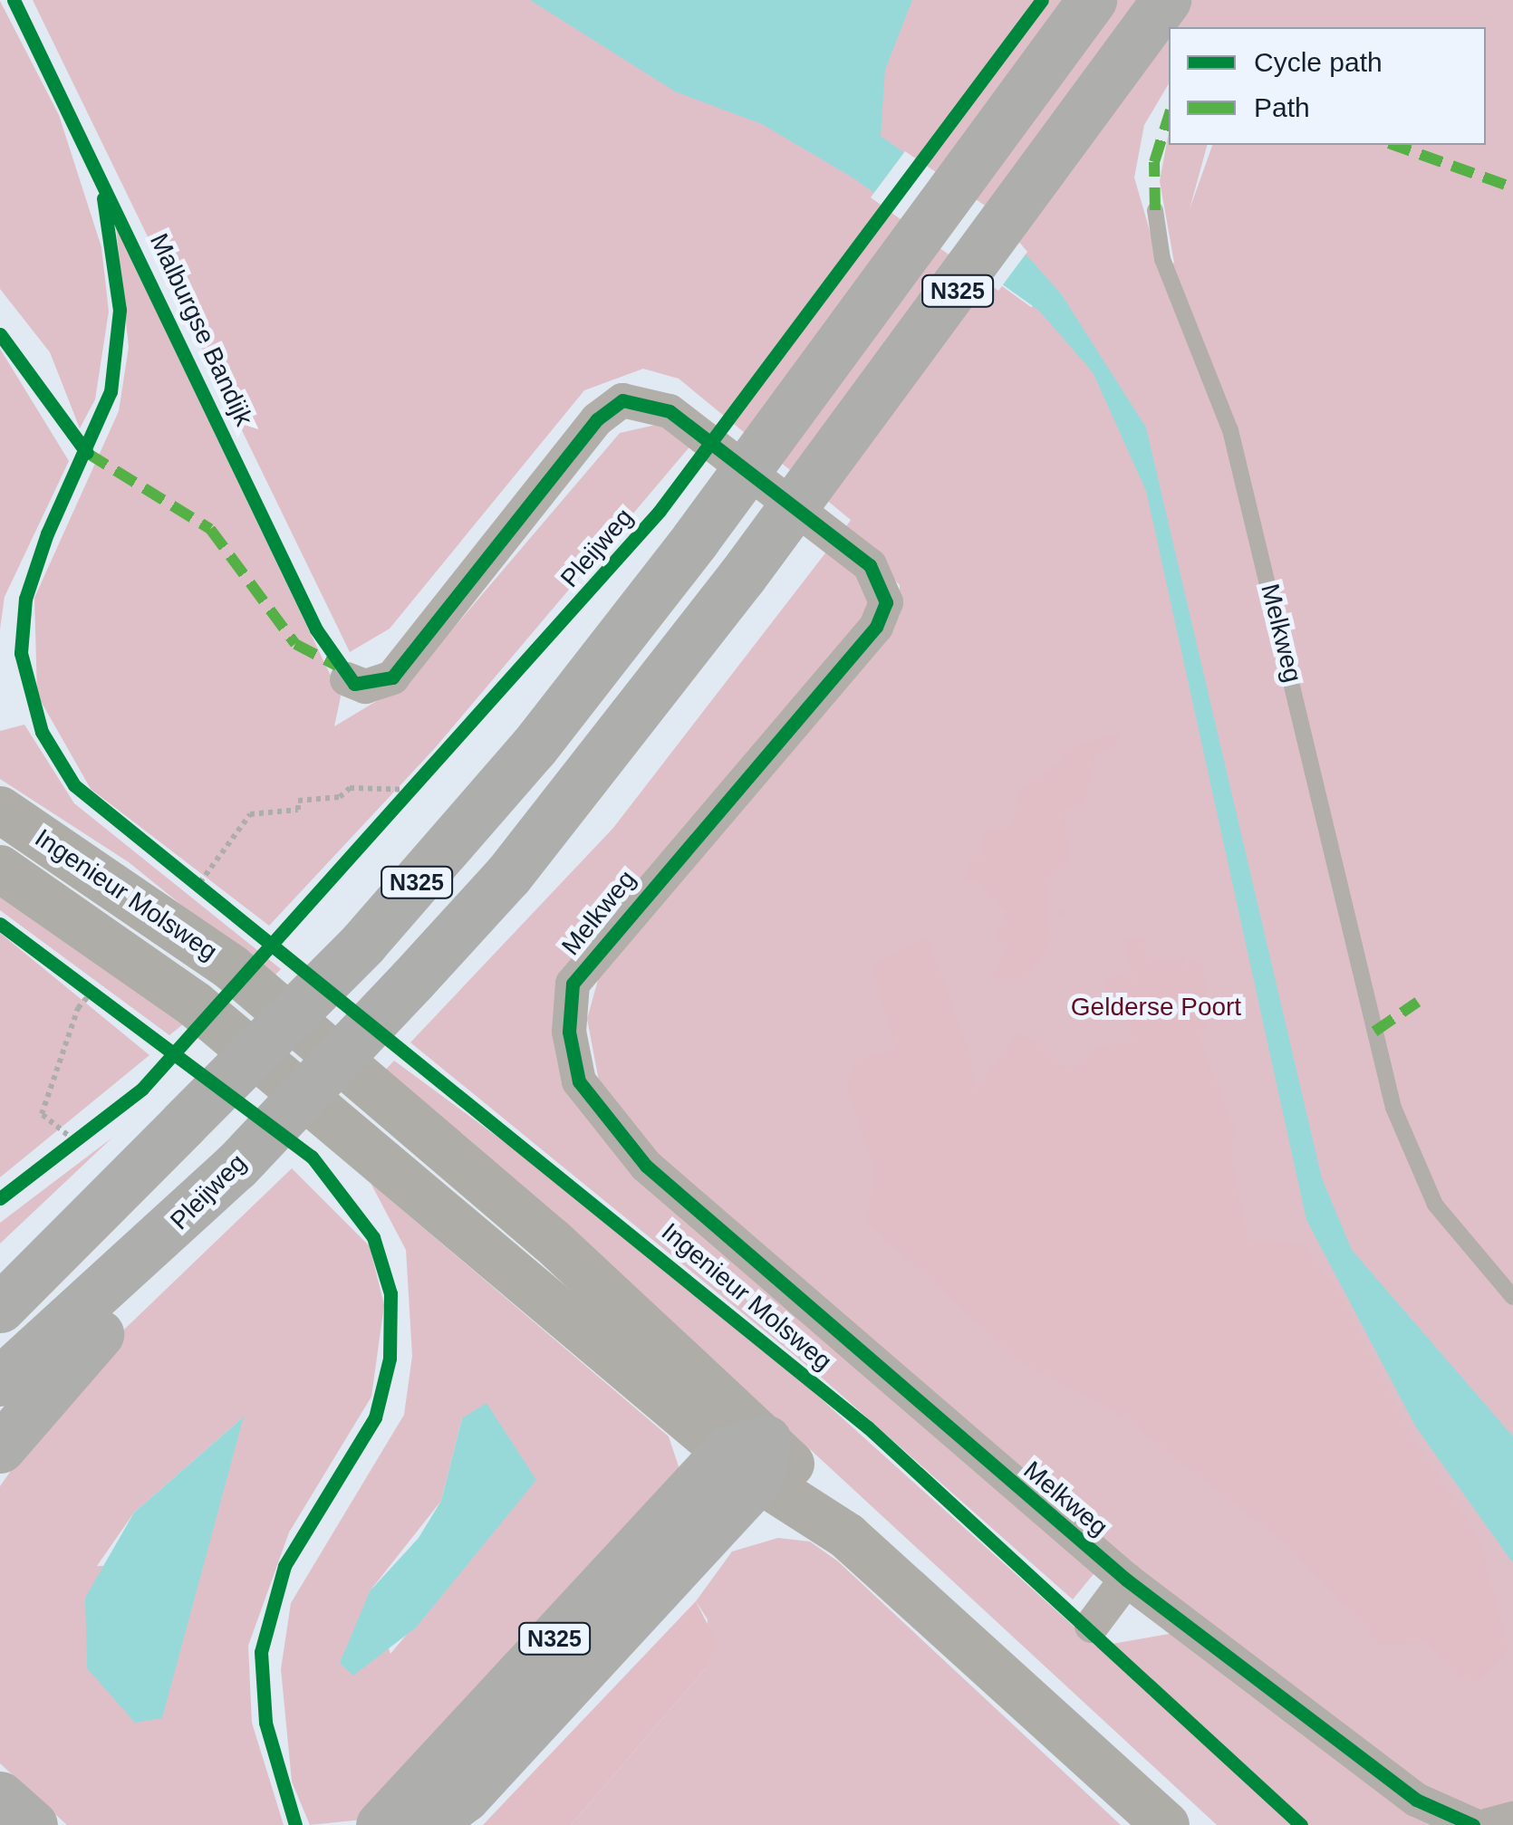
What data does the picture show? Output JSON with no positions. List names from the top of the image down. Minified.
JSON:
{"streets":{"highway":["N325","Pleijweg"],"main road":["Ingenieur Molsweg"],"street":["Melkweg"],"cycle path":["Malburgse Bandijk"]},"crossings":[["N325","Pleijweg"],["N325","Ingenieur Molsweg"]],"parks":["Gelderse Poort"],"legend":["Cycle path","Path"]}
